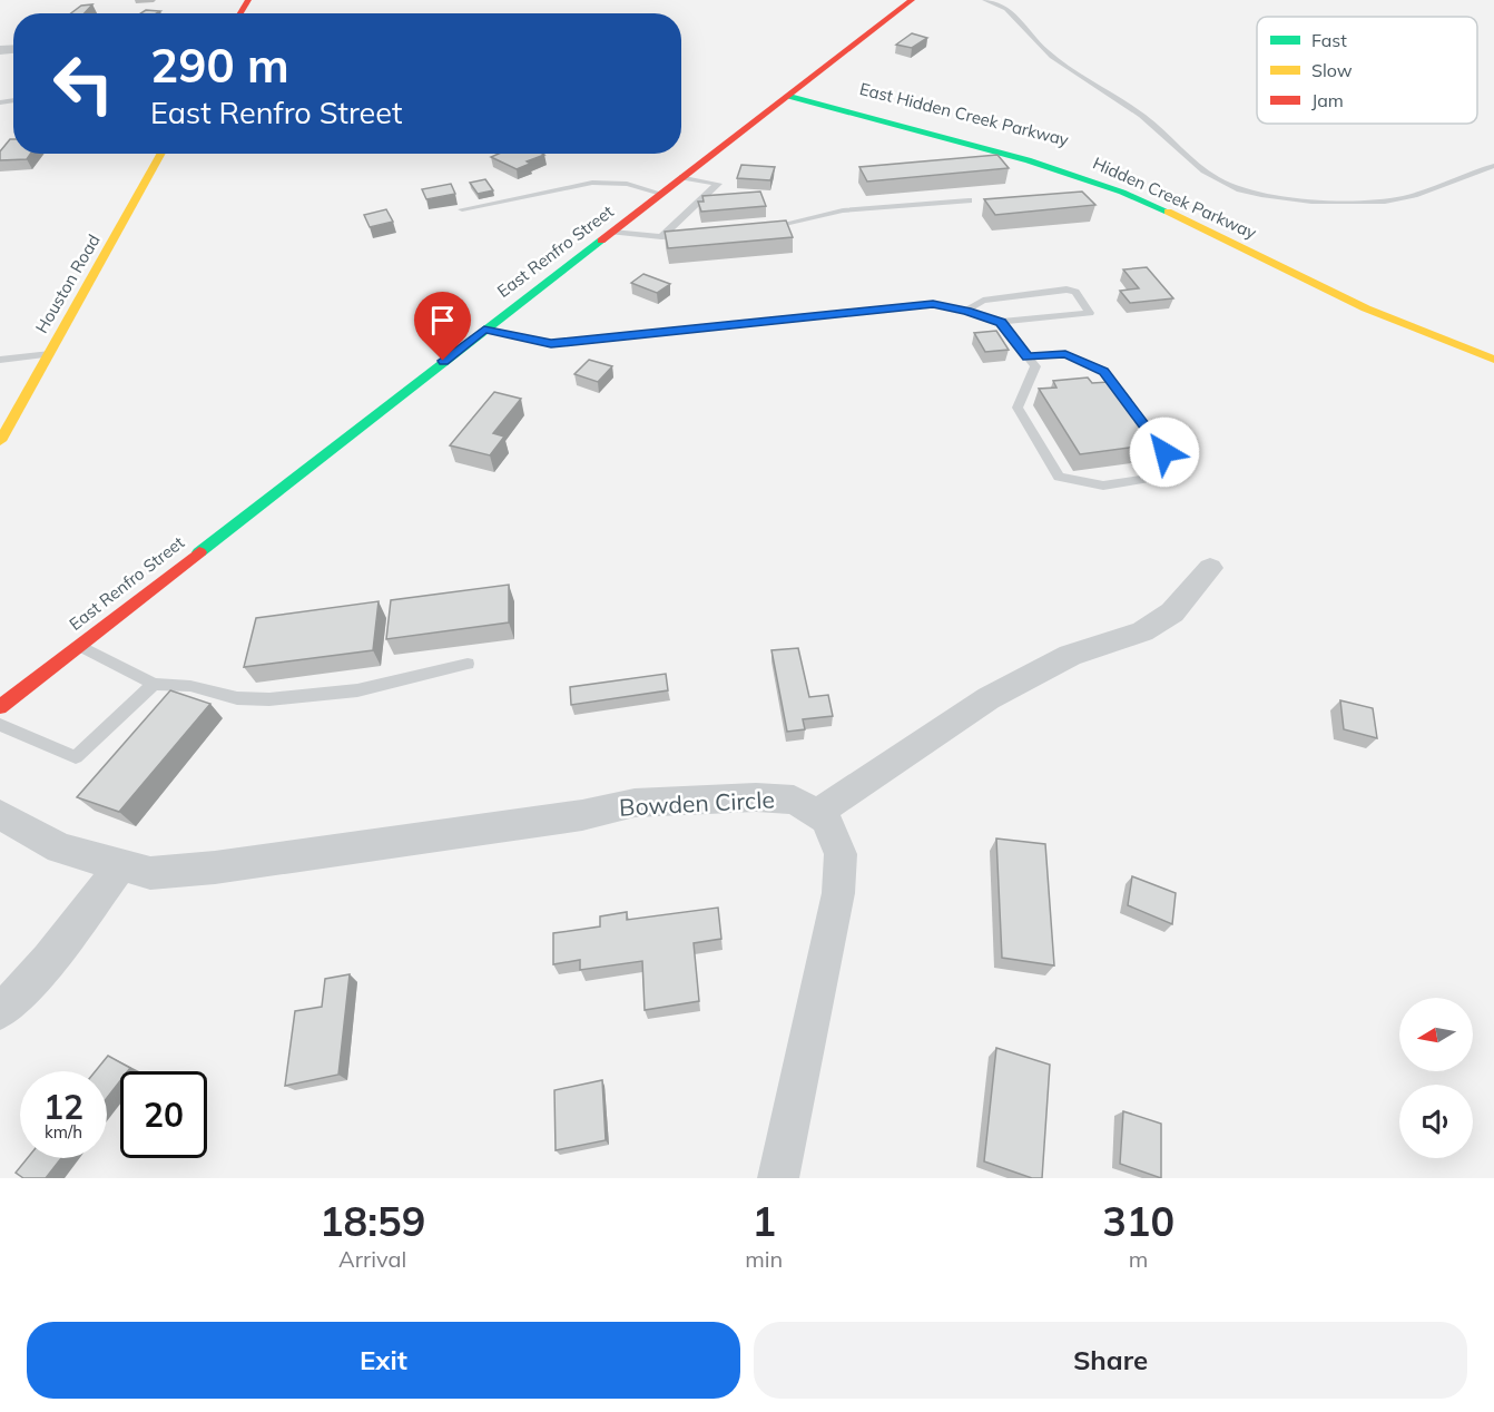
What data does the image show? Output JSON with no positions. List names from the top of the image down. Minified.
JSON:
{"streets":{"main road":["East Hidden Creek Parkway","Hidden Creek Parkway","East Renfro Street","Houston Road"],"street":["Bowden Circle"]},"crossings":[["East Hidden Creek Parkway","Hidden Creek Parkway"],["East Hidden Creek Parkway","East Renfro Street"],["Hidden Creek Parkway","East Renfro Street"]],"legend":["Fast","Slow","Jam"],"north":"left","page":{"turn":["290 m","East Renfro Street"],"speed":"12 km/h","limit":"20","eta":["18:59","Arrival","1","min","310","m"],"buttons":["Exit","Share"]}}
